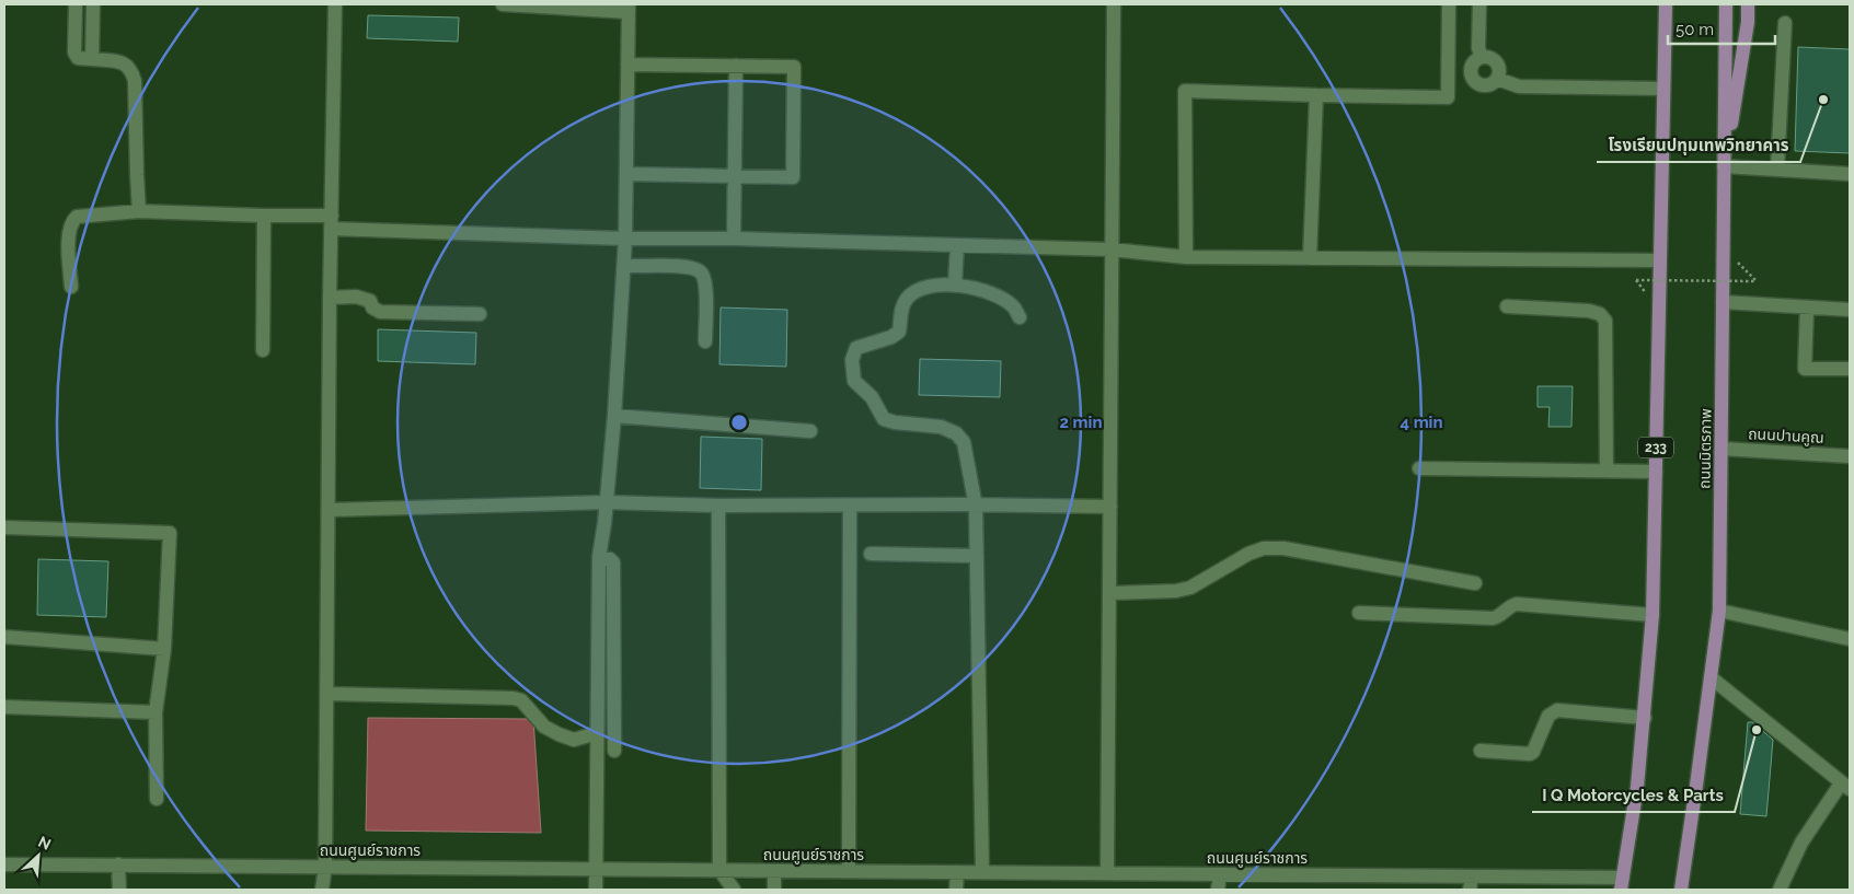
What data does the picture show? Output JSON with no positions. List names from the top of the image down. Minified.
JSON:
{"streets":{"main road":["233","ถนนมิตรภาพ"],"street":["ถนนปานคูณ","ถนนศูนย์ราชการ"]},"crossings":[["ถนนปานคูณ","ถนนมิตรภาพ"],["233","ถนนศูนย์ราชการ"]],"places":["โรงเรียนปทุมเทพวิทยาคาร","I Q Motorcycles & Parts"],"scale_bar":"50 m","north":"top right","rings":["2 min","4 min"]}
